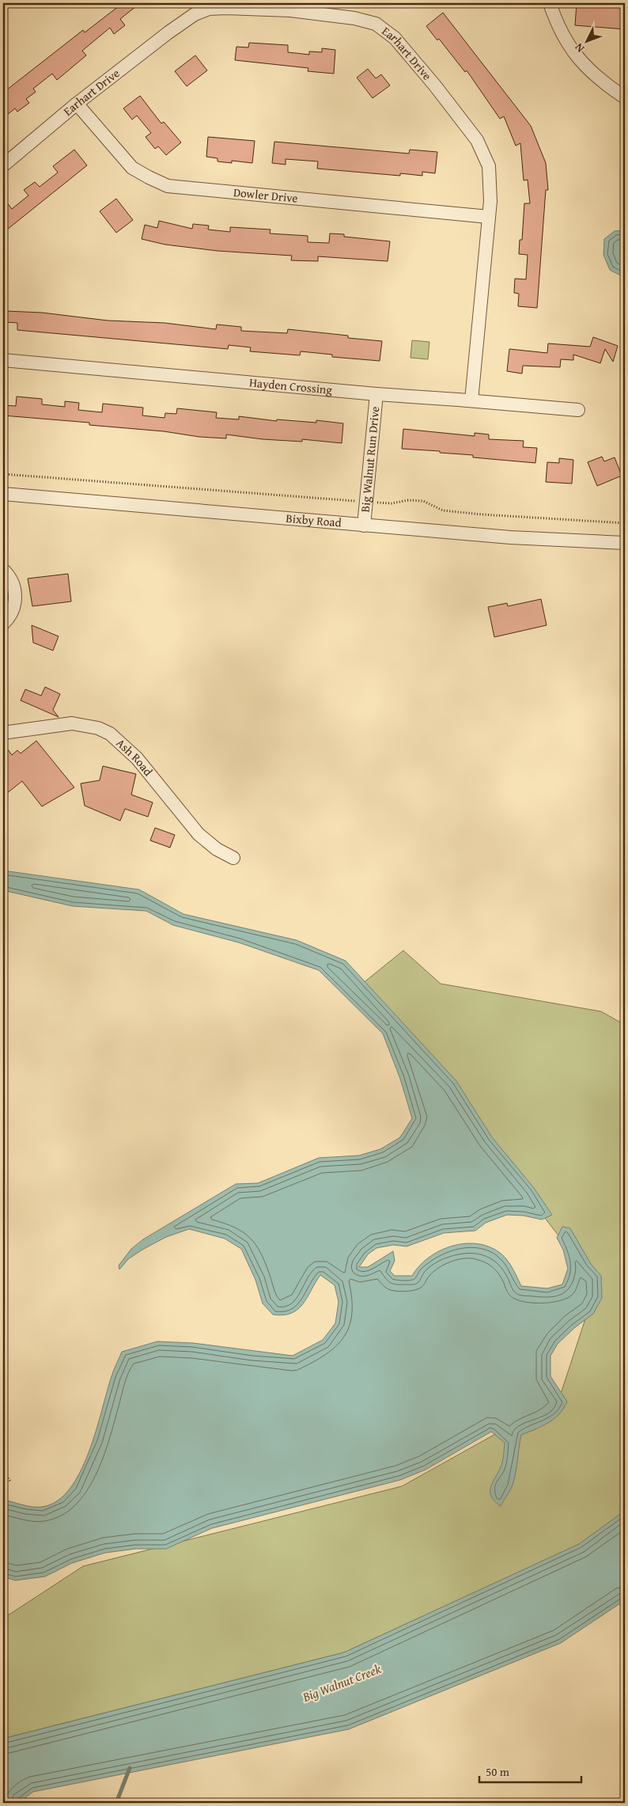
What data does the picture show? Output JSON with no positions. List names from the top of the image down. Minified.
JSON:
{"streets":{"street":["Earhart Drive","Dowler Drive","Hayden Crossing","Big Walnut Run Drive","Bixby Road","Ash Road"]},"crossings":[["Earhart Drive","Dowler Drive"],["Earhart Drive","Hayden Crossing"],["Hayden Crossing","Big Walnut Run Drive"],["Big Walnut Run Drive","Bixby Road"]],"water":["Big Walnut Creek"],"scale_bar":"50 m","north":"bottom left"}
